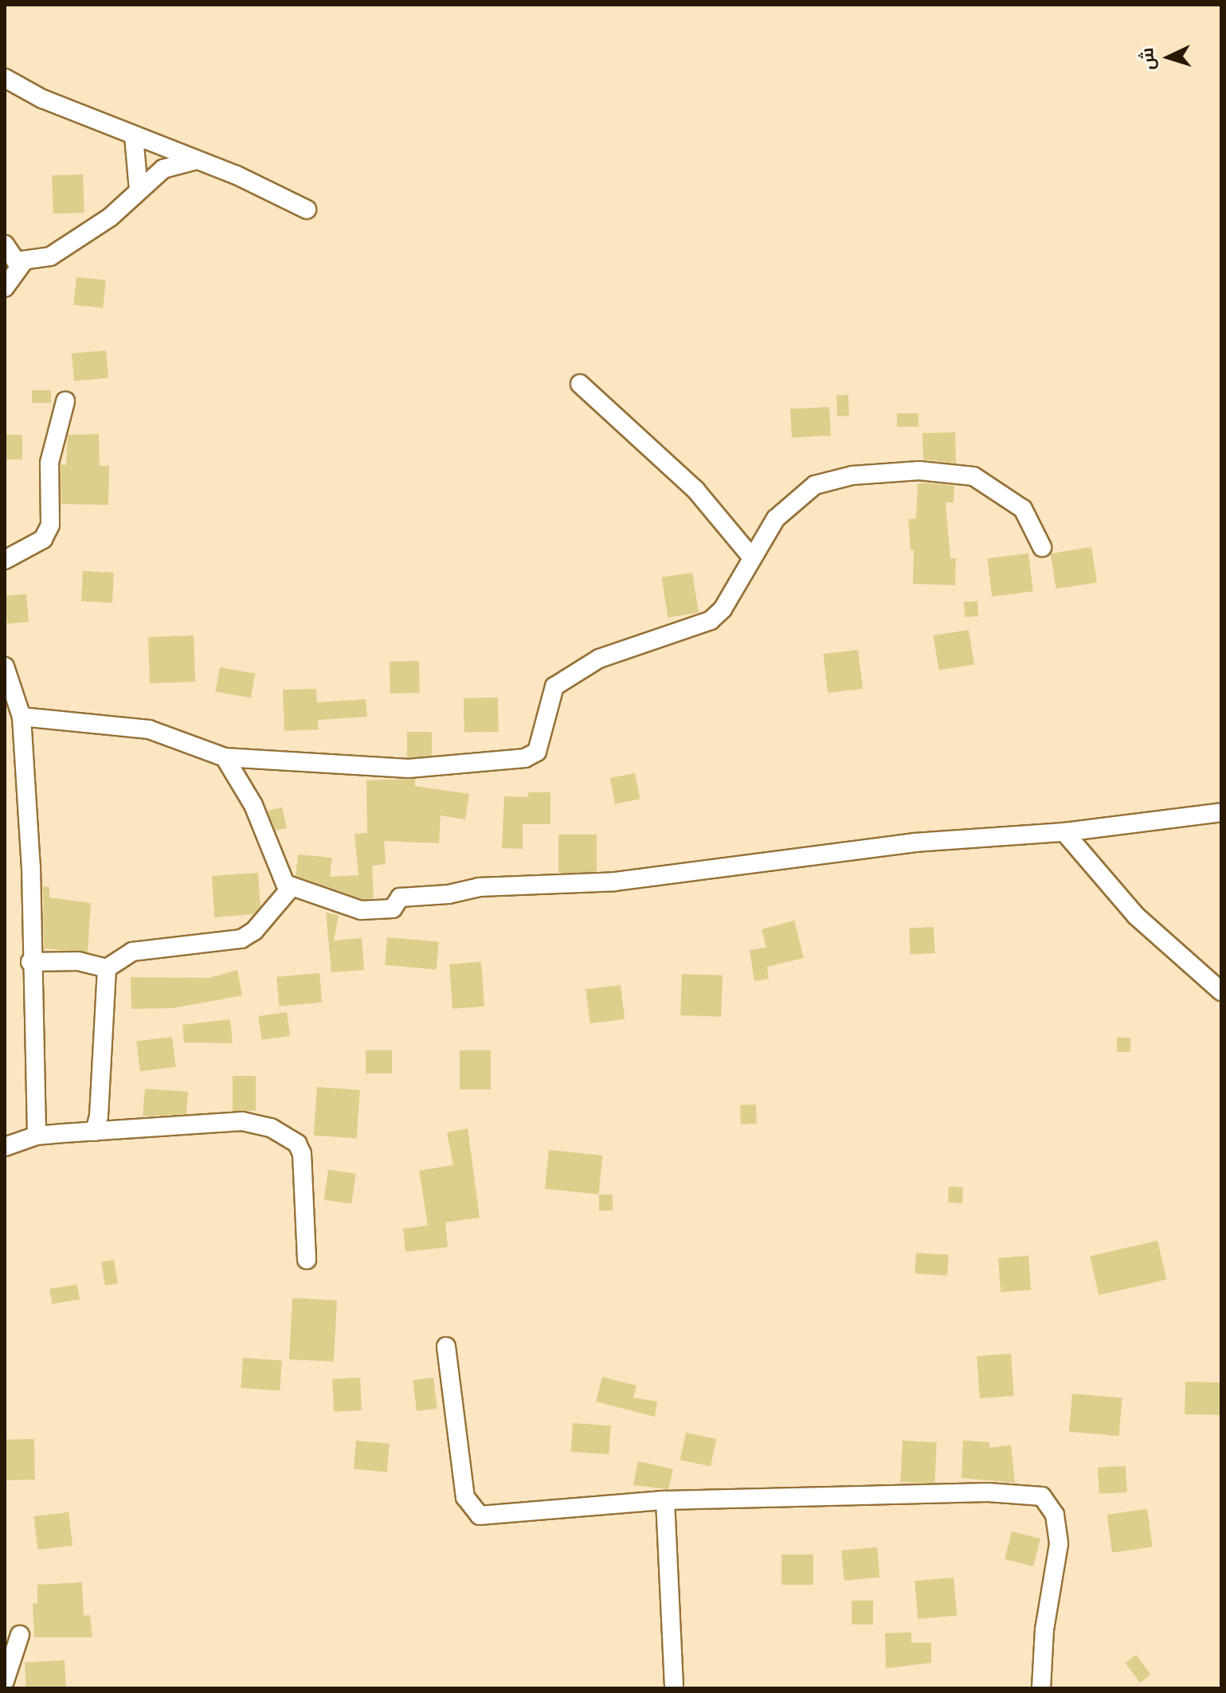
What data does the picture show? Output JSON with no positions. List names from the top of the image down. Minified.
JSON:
{"north":"left"}
